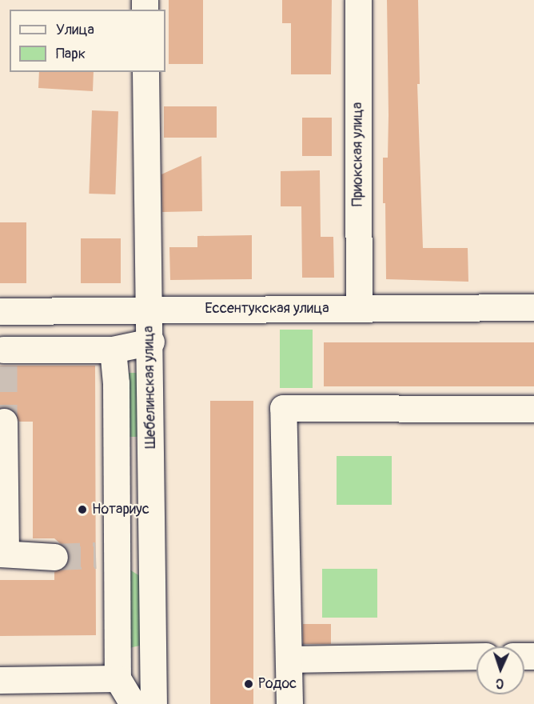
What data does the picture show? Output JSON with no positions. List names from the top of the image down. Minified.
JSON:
{"streets":{"street":["Приокская улица","Ессентукская улица","Шебелинская улица"]},"crossings":[["Приокская улица","Ессентукская улица"],["Ессентукская улица","Шебелинская улица"]],"places":["Нотариус","Родос"],"legend":["Улица","Парк"],"north":"bottom"}
